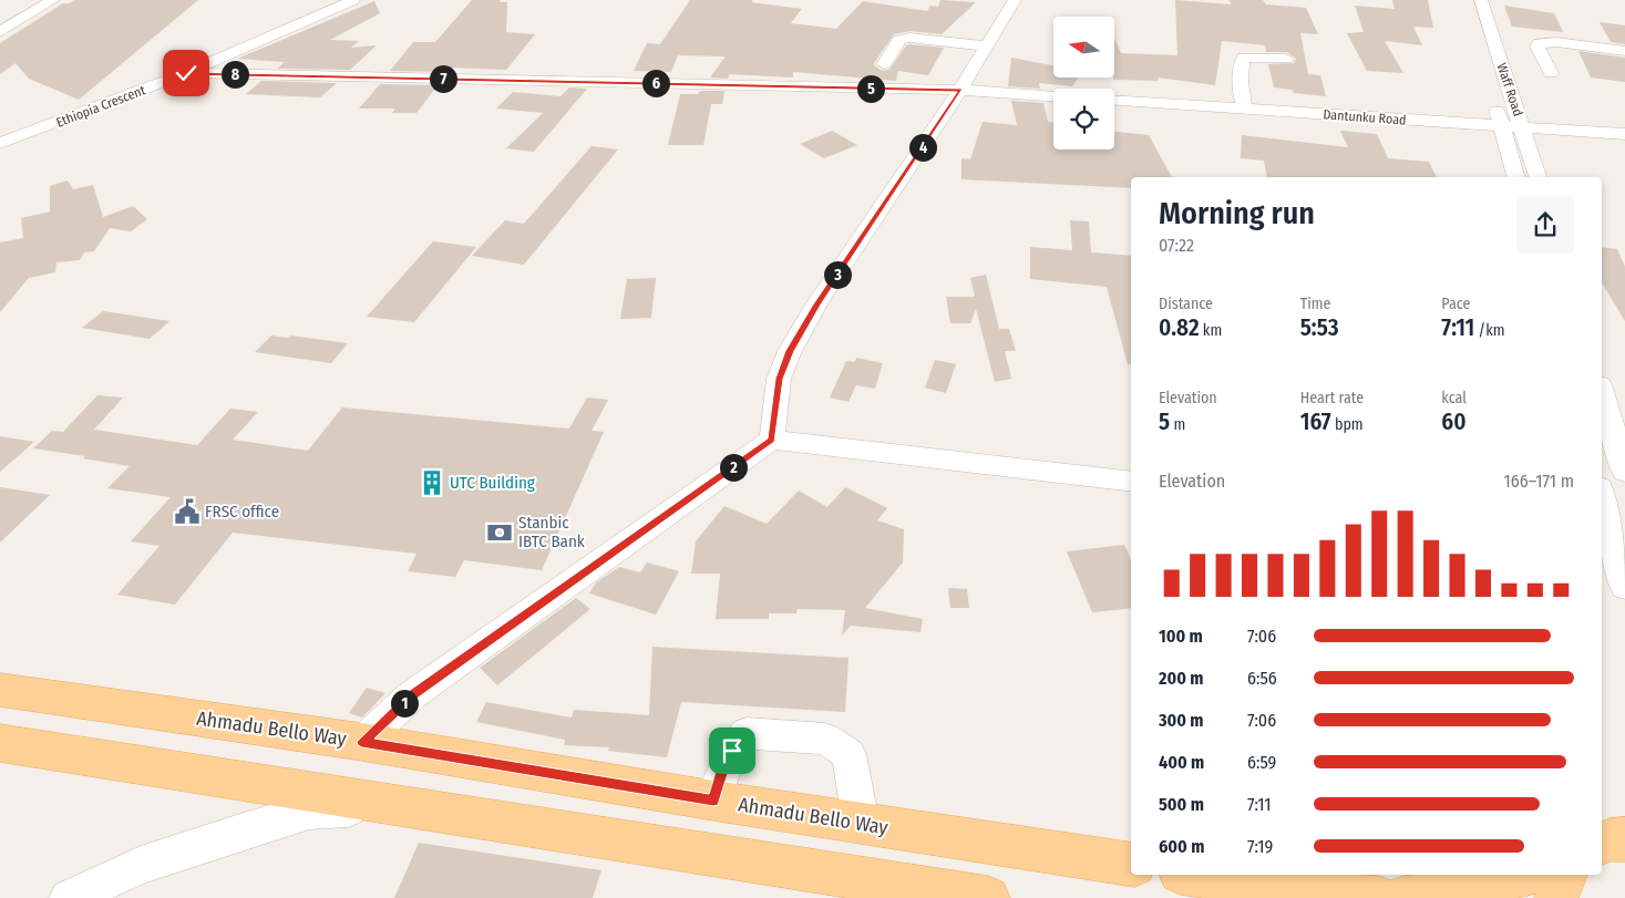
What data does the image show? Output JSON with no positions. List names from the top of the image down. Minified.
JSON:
{"streets":{"main road":["Ahmadu Bello Way"],"street":["Waff Road","Ethiopia Crescent","Dantunku Road"]},"crossings":[["Waff Road","Dantunku Road"]],"places":{"building":["UTC Building"],"public building":["FRSC office"],"bank":["Stanbic IBTC Bank"]},"north":"left","page":{"pins":["8","7","6","5","4","3","2","1"],"heading":["Morning run","07:22"],"stats":[["Distance","0.82 km"],["Time","5:53"],["Pace","7:11 /km"],["Elevation","5 m"],["Heart rate","167 bpm"],["kcal","60"]],"chart":["Elevation","166–171 m"],"list":[{"name":"100 m","note":"7:06"},{"name":"200 m","note":"6:56"},{"name":"300 m","note":"7:06"},{"name":"400 m","note":"6:59"},{"name":"500 m","note":"7:11"},{"name":"600 m","note":"7:19"}]}}
